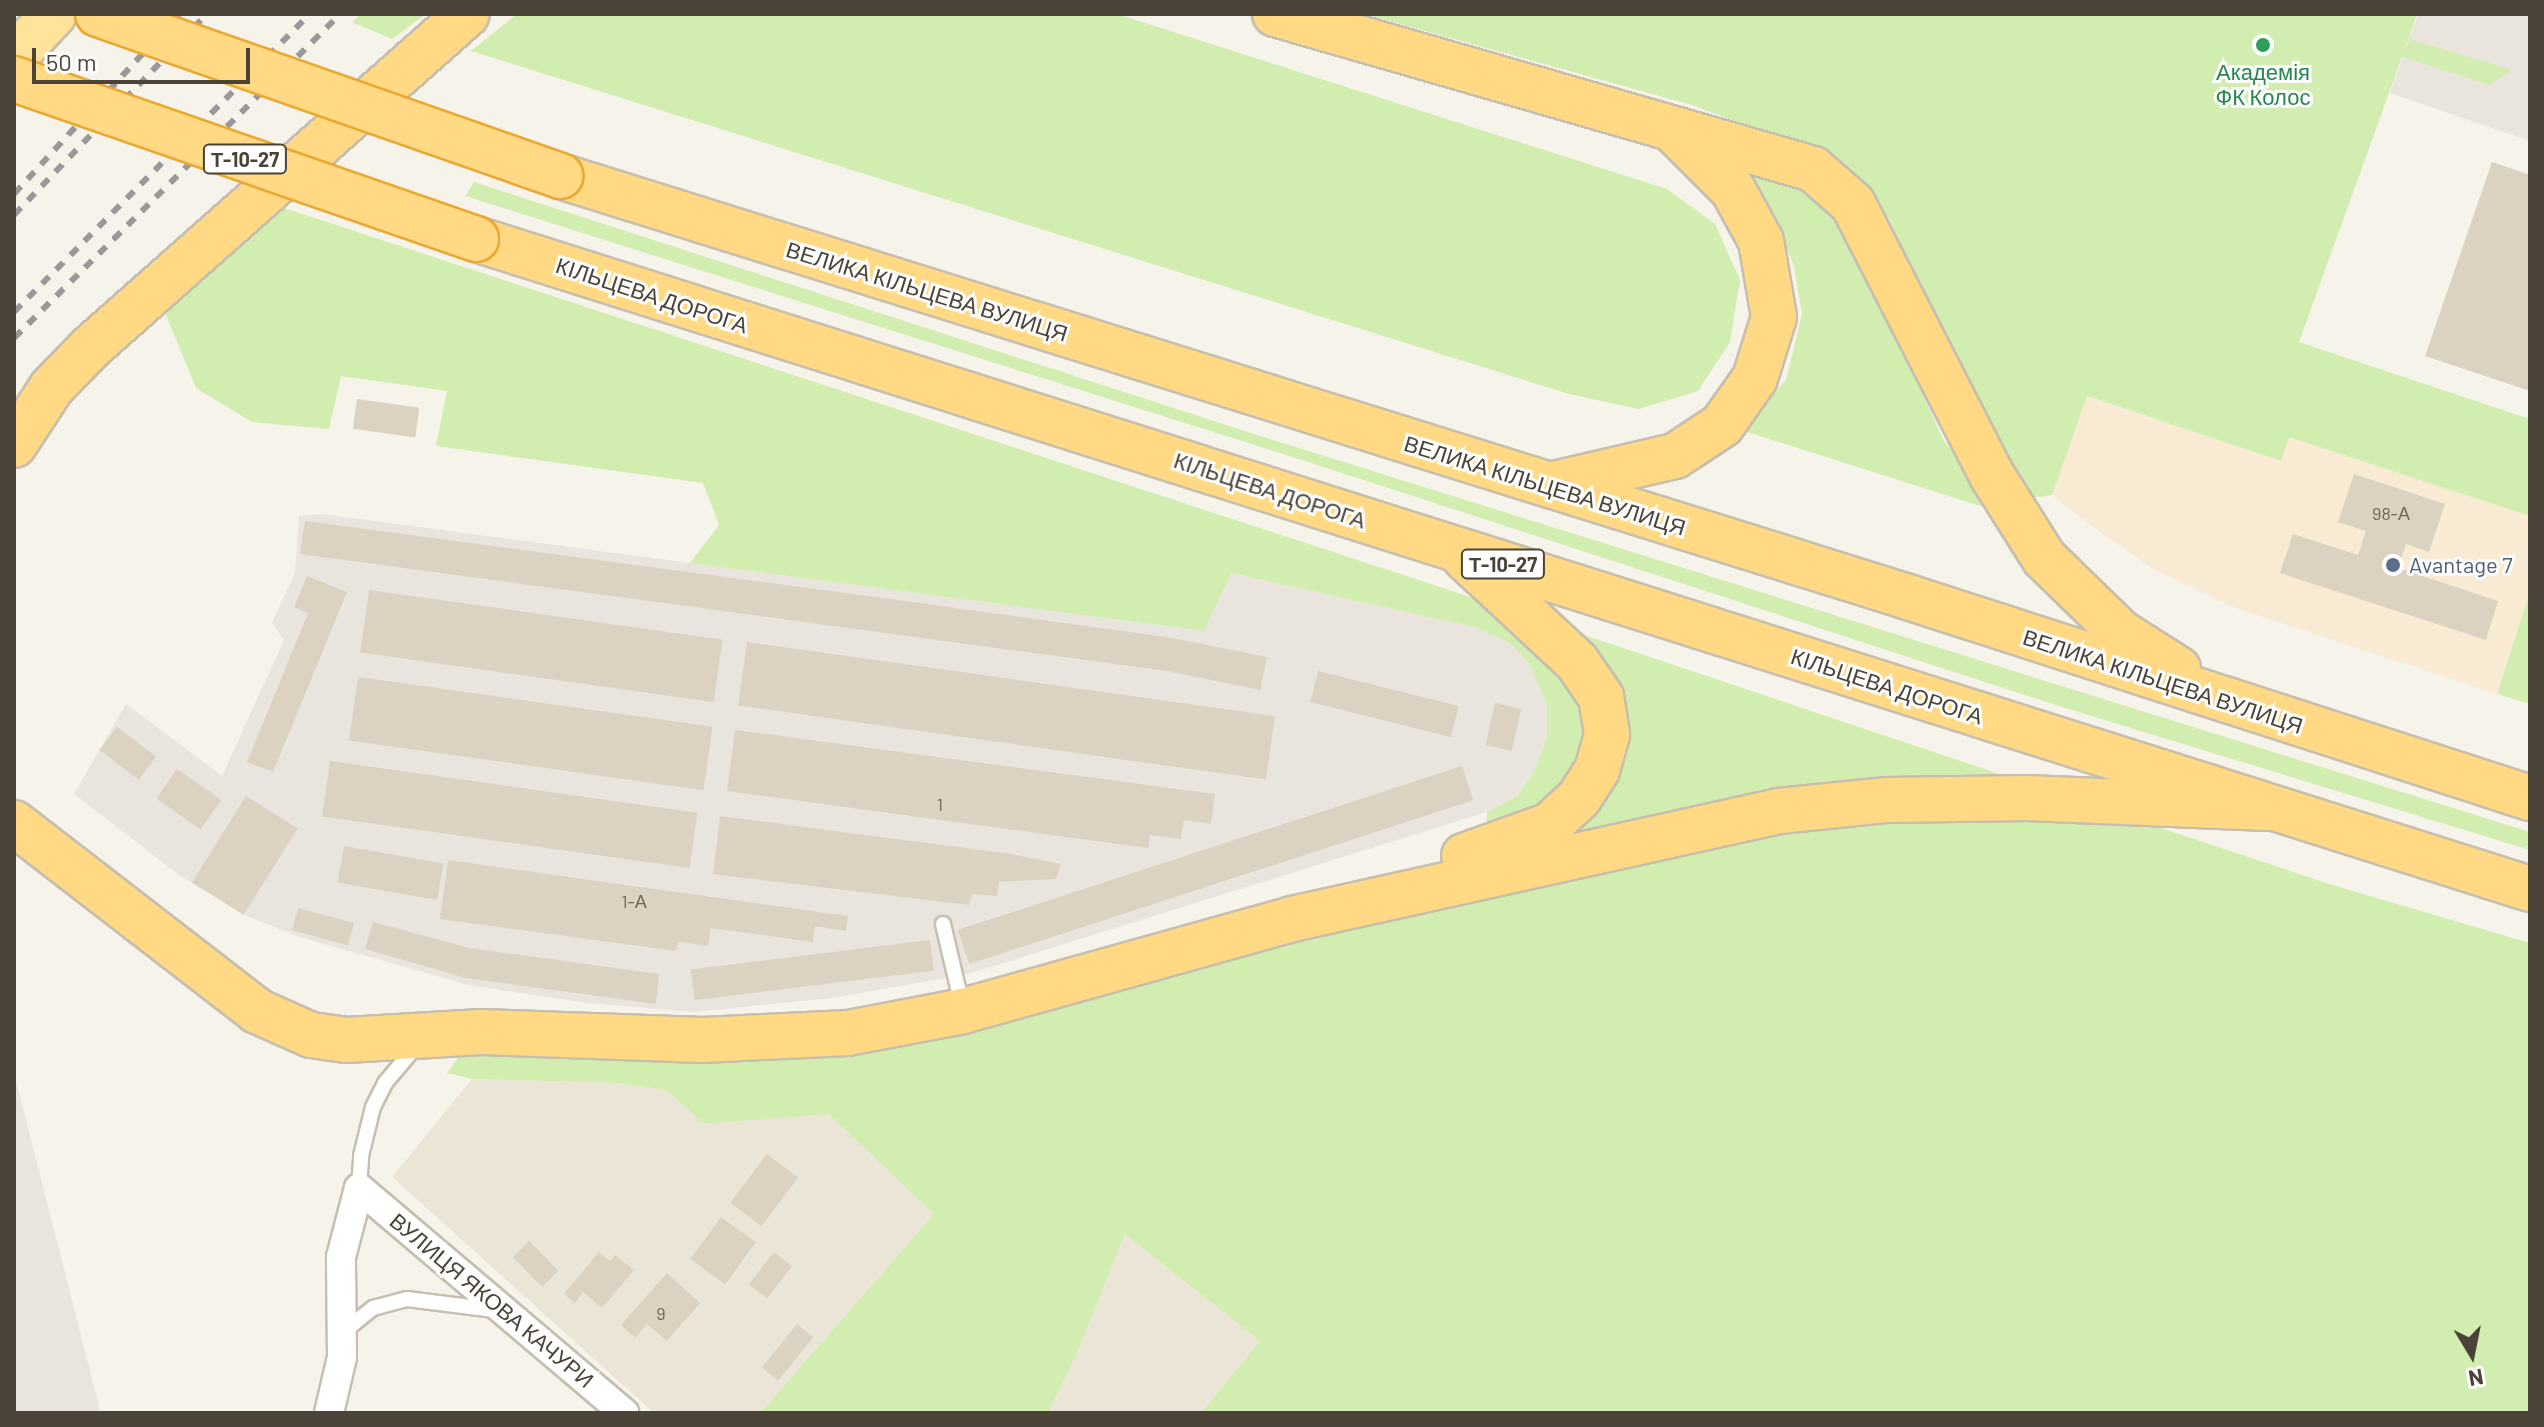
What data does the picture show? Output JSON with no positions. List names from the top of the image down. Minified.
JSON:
{"streets":{"highway":["Т-10-27","ВЕЛИКА КІЛЬЦЕВА ВУЛИЦЯ","КІЛЬЦЕВА ДОРОГА"],"street":["ВУЛИЦЯ ЯКОВА КАЧУРИ"]},"places":["Академія ФК Колос","Avantage 7"],"house_numbers":["98-А","1","1-А","9"],"scale_bar":"50 m","north":"bottom"}
